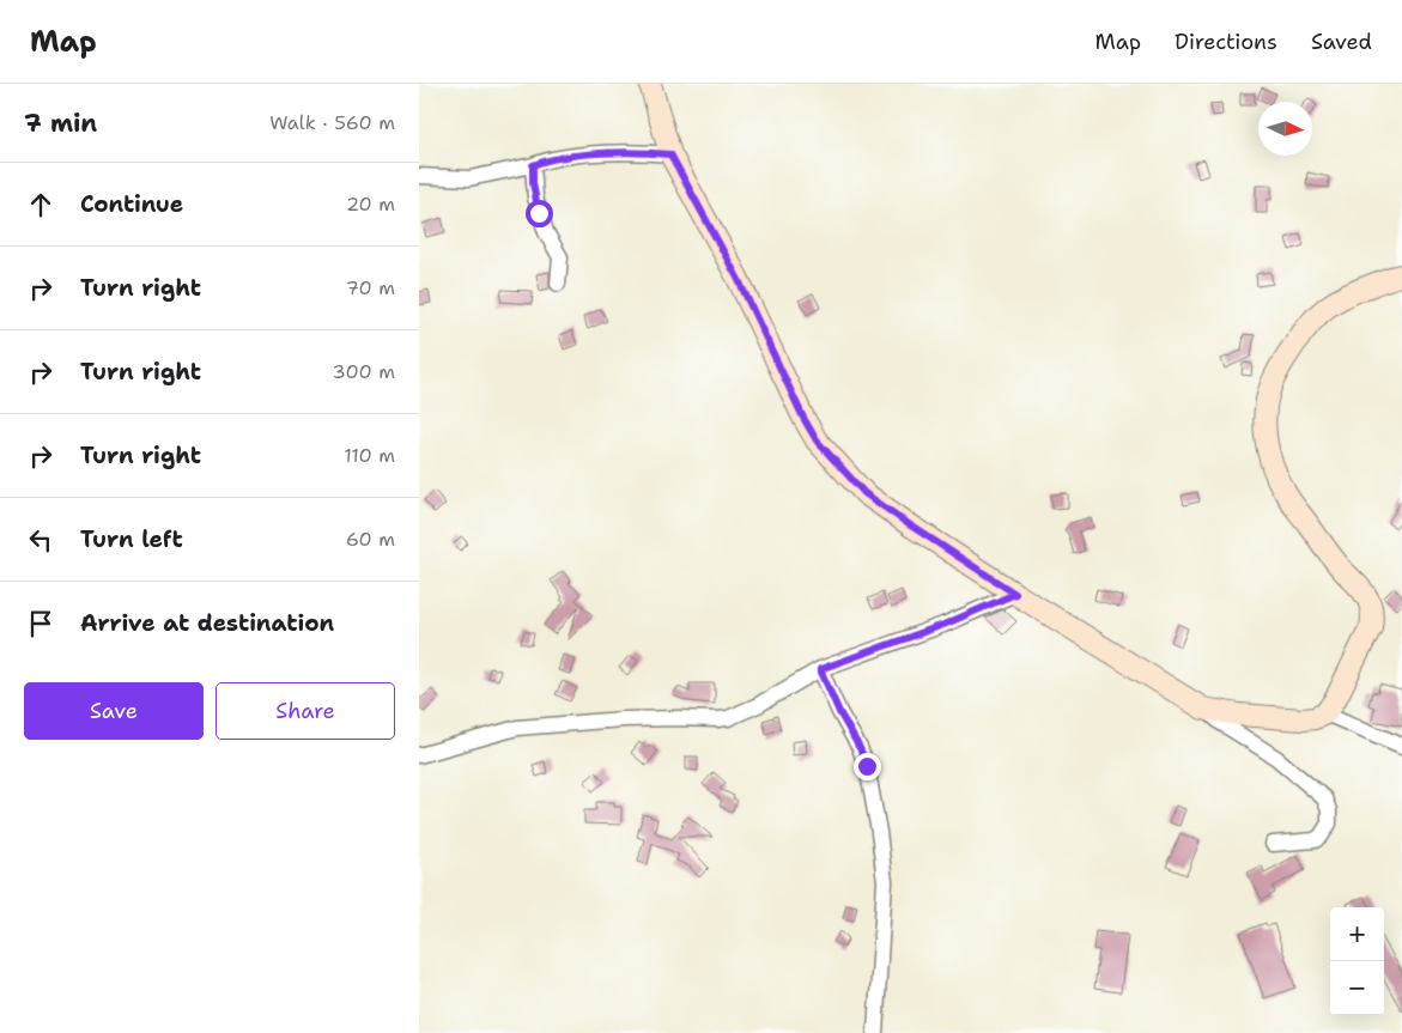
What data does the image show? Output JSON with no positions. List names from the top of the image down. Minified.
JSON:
{"north":"right","page":{"header":"Map","nav":["Map","Directions","Saved"],"heading":["7 min","Walk · 560 m"],"list":[["Continue","20 m"],["Turn right","70 m"],["Turn right","300 m"],["Turn right","110 m"],["Turn left","60 m"],"Arrive at destination"],"buttons":["Save","Share"],"map_buttons":["+","−"]}}
